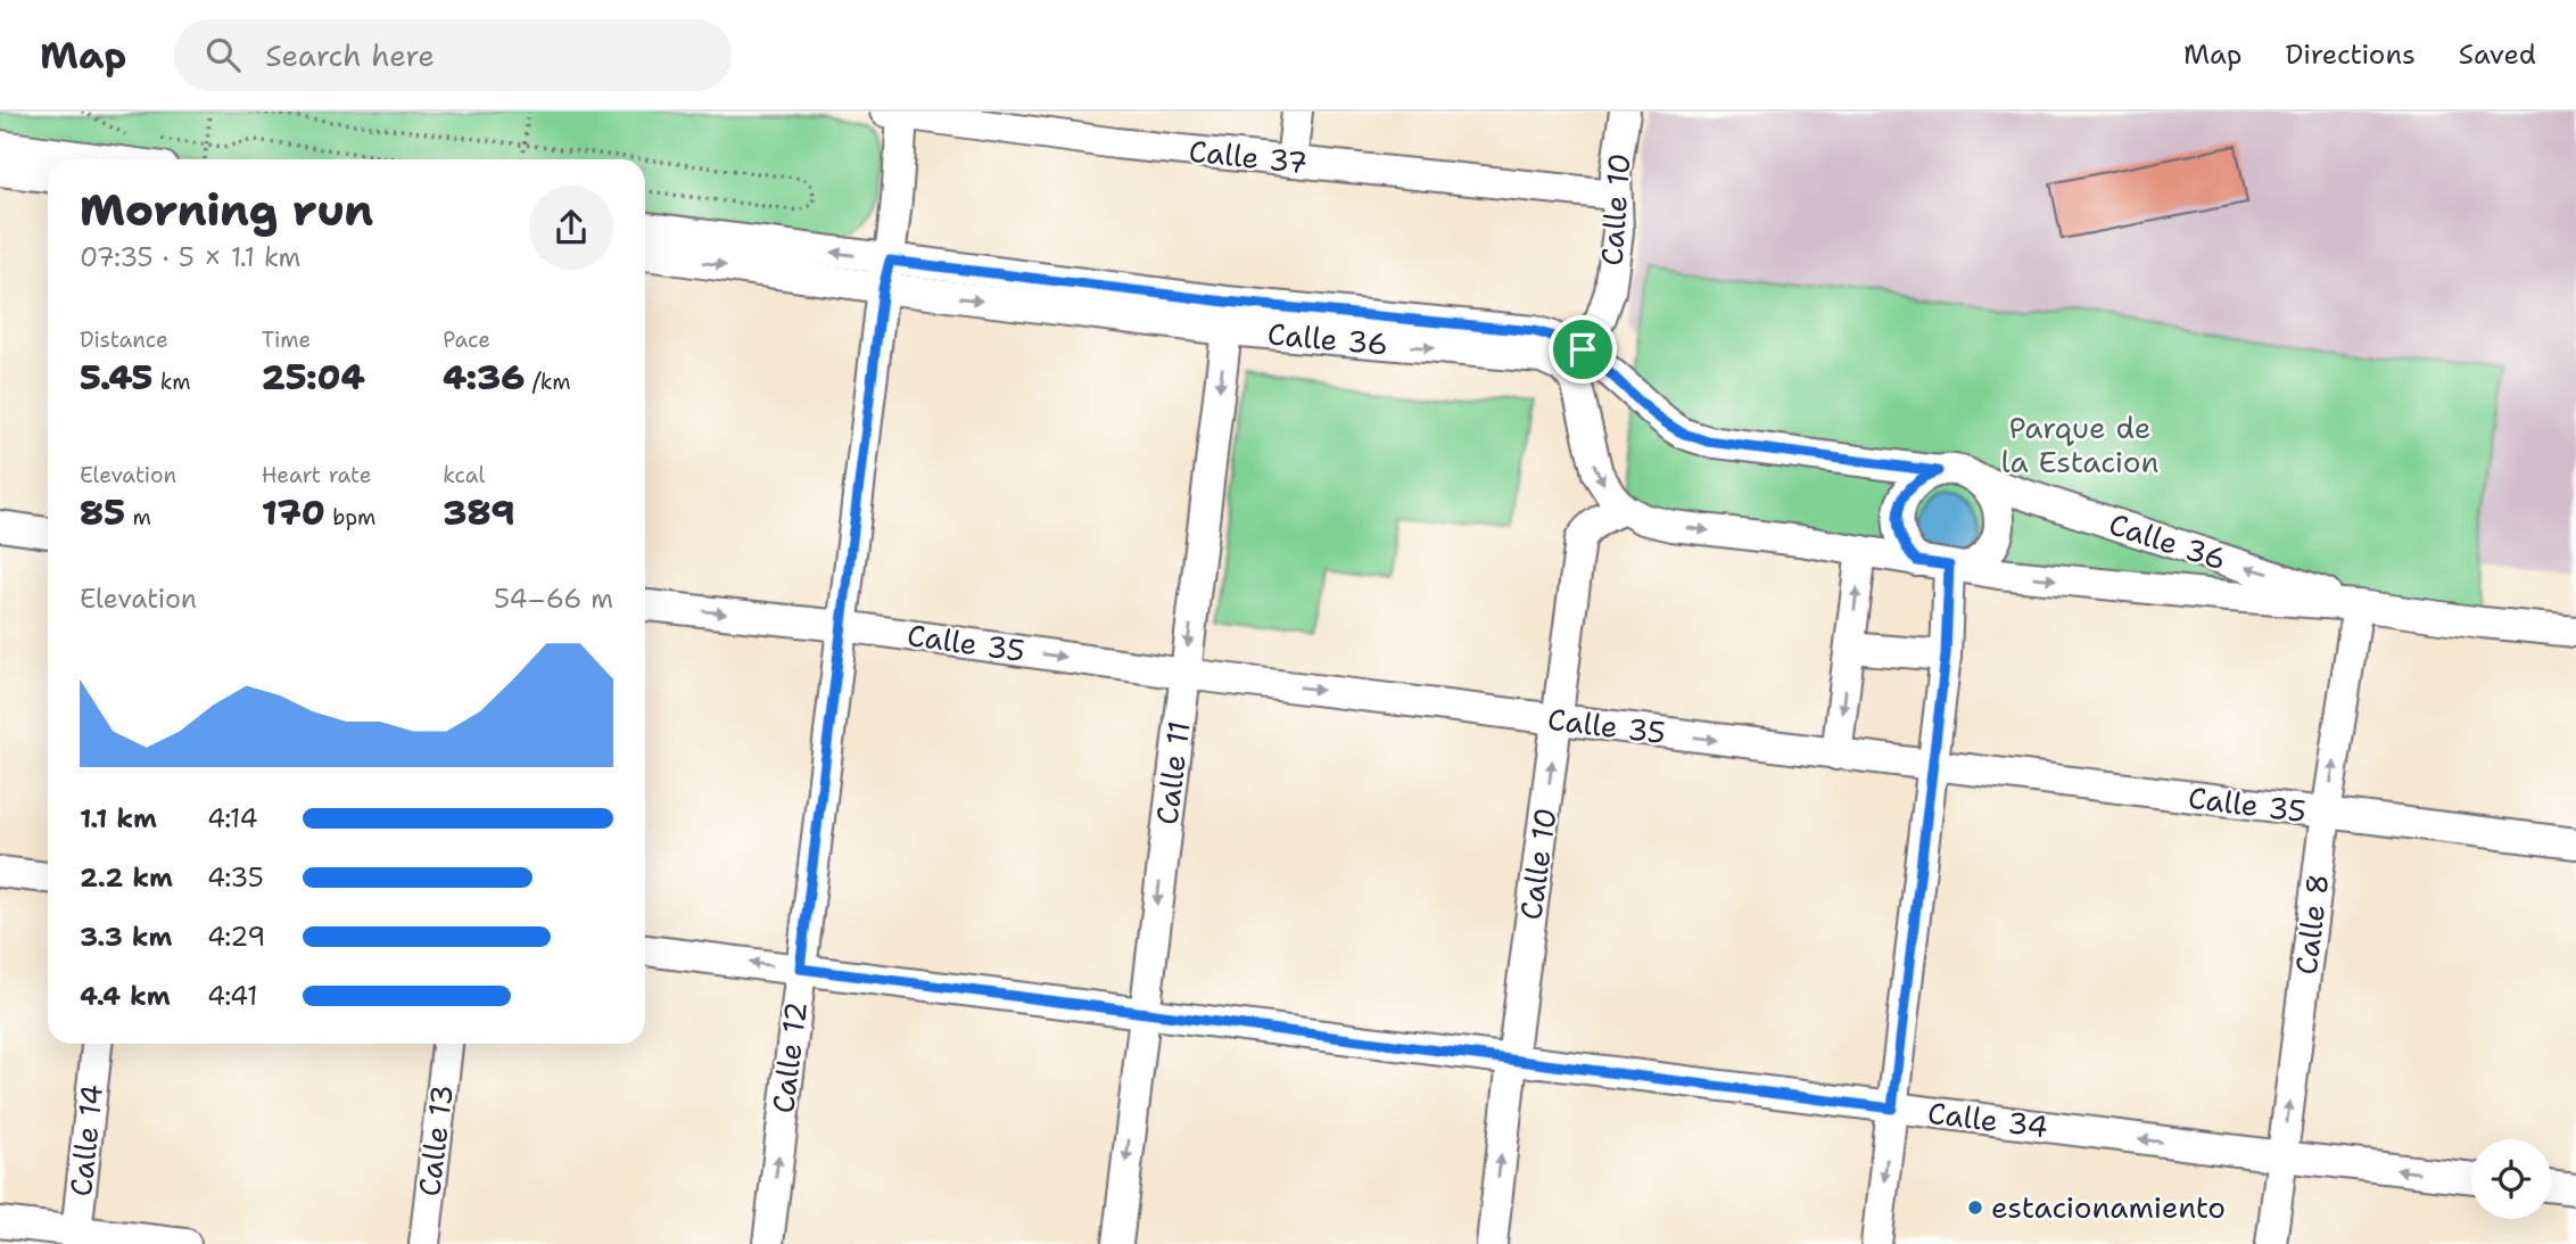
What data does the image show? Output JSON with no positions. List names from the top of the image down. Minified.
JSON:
{"streets":{"street":["Calle 37","Calle 10","Calle 36","Calle 35","Calle 11","Calle 8","Calle 12","Calle 34","Calle 14","Calle 13"]},"crossings":[["Calle 37","Calle 10"],["Calle 37","Calle 12"],["Calle 10","Calle 36"],["Calle 10","Calle 35"],["Calle 10","Calle 34"],["Calle 36","Calle 11"],["Calle 36","Calle 8"],["Calle 36","Calle 12"],["Calle 35","Calle 11"],["Calle 35","Calle 8"],["Calle 35","Calle 12"],["Calle 11","Calle 34"],["Calle 8","Calle 34"],["Calle 12","Calle 34"]],"one_way":["Calle 10","Calle 35","Calle 11","Calle 8","Calle 34"],"parks":["Parque de la Estacion"],"places":["estacionamiento"],"page":{"header":"Map","search":"Search here","nav":["Map","Directions","Saved"],"heading":["Morning run","07:35 · 5 × 1.1 km"],"stats":[["Distance","5.45 km"],["Time","25:04"],["Pace","4:36 /km"],["Elevation","85 m"],["Heart rate","170 bpm"],["kcal","389"]],"chart":["Elevation","54–66 m"],"list":[{"name":"1.1 km","note":"4:14"},{"name":"2.2 km","note":"4:35"},{"name":"3.3 km","note":"4:29"},{"name":"4.4 km","note":"4:41"}]}}
